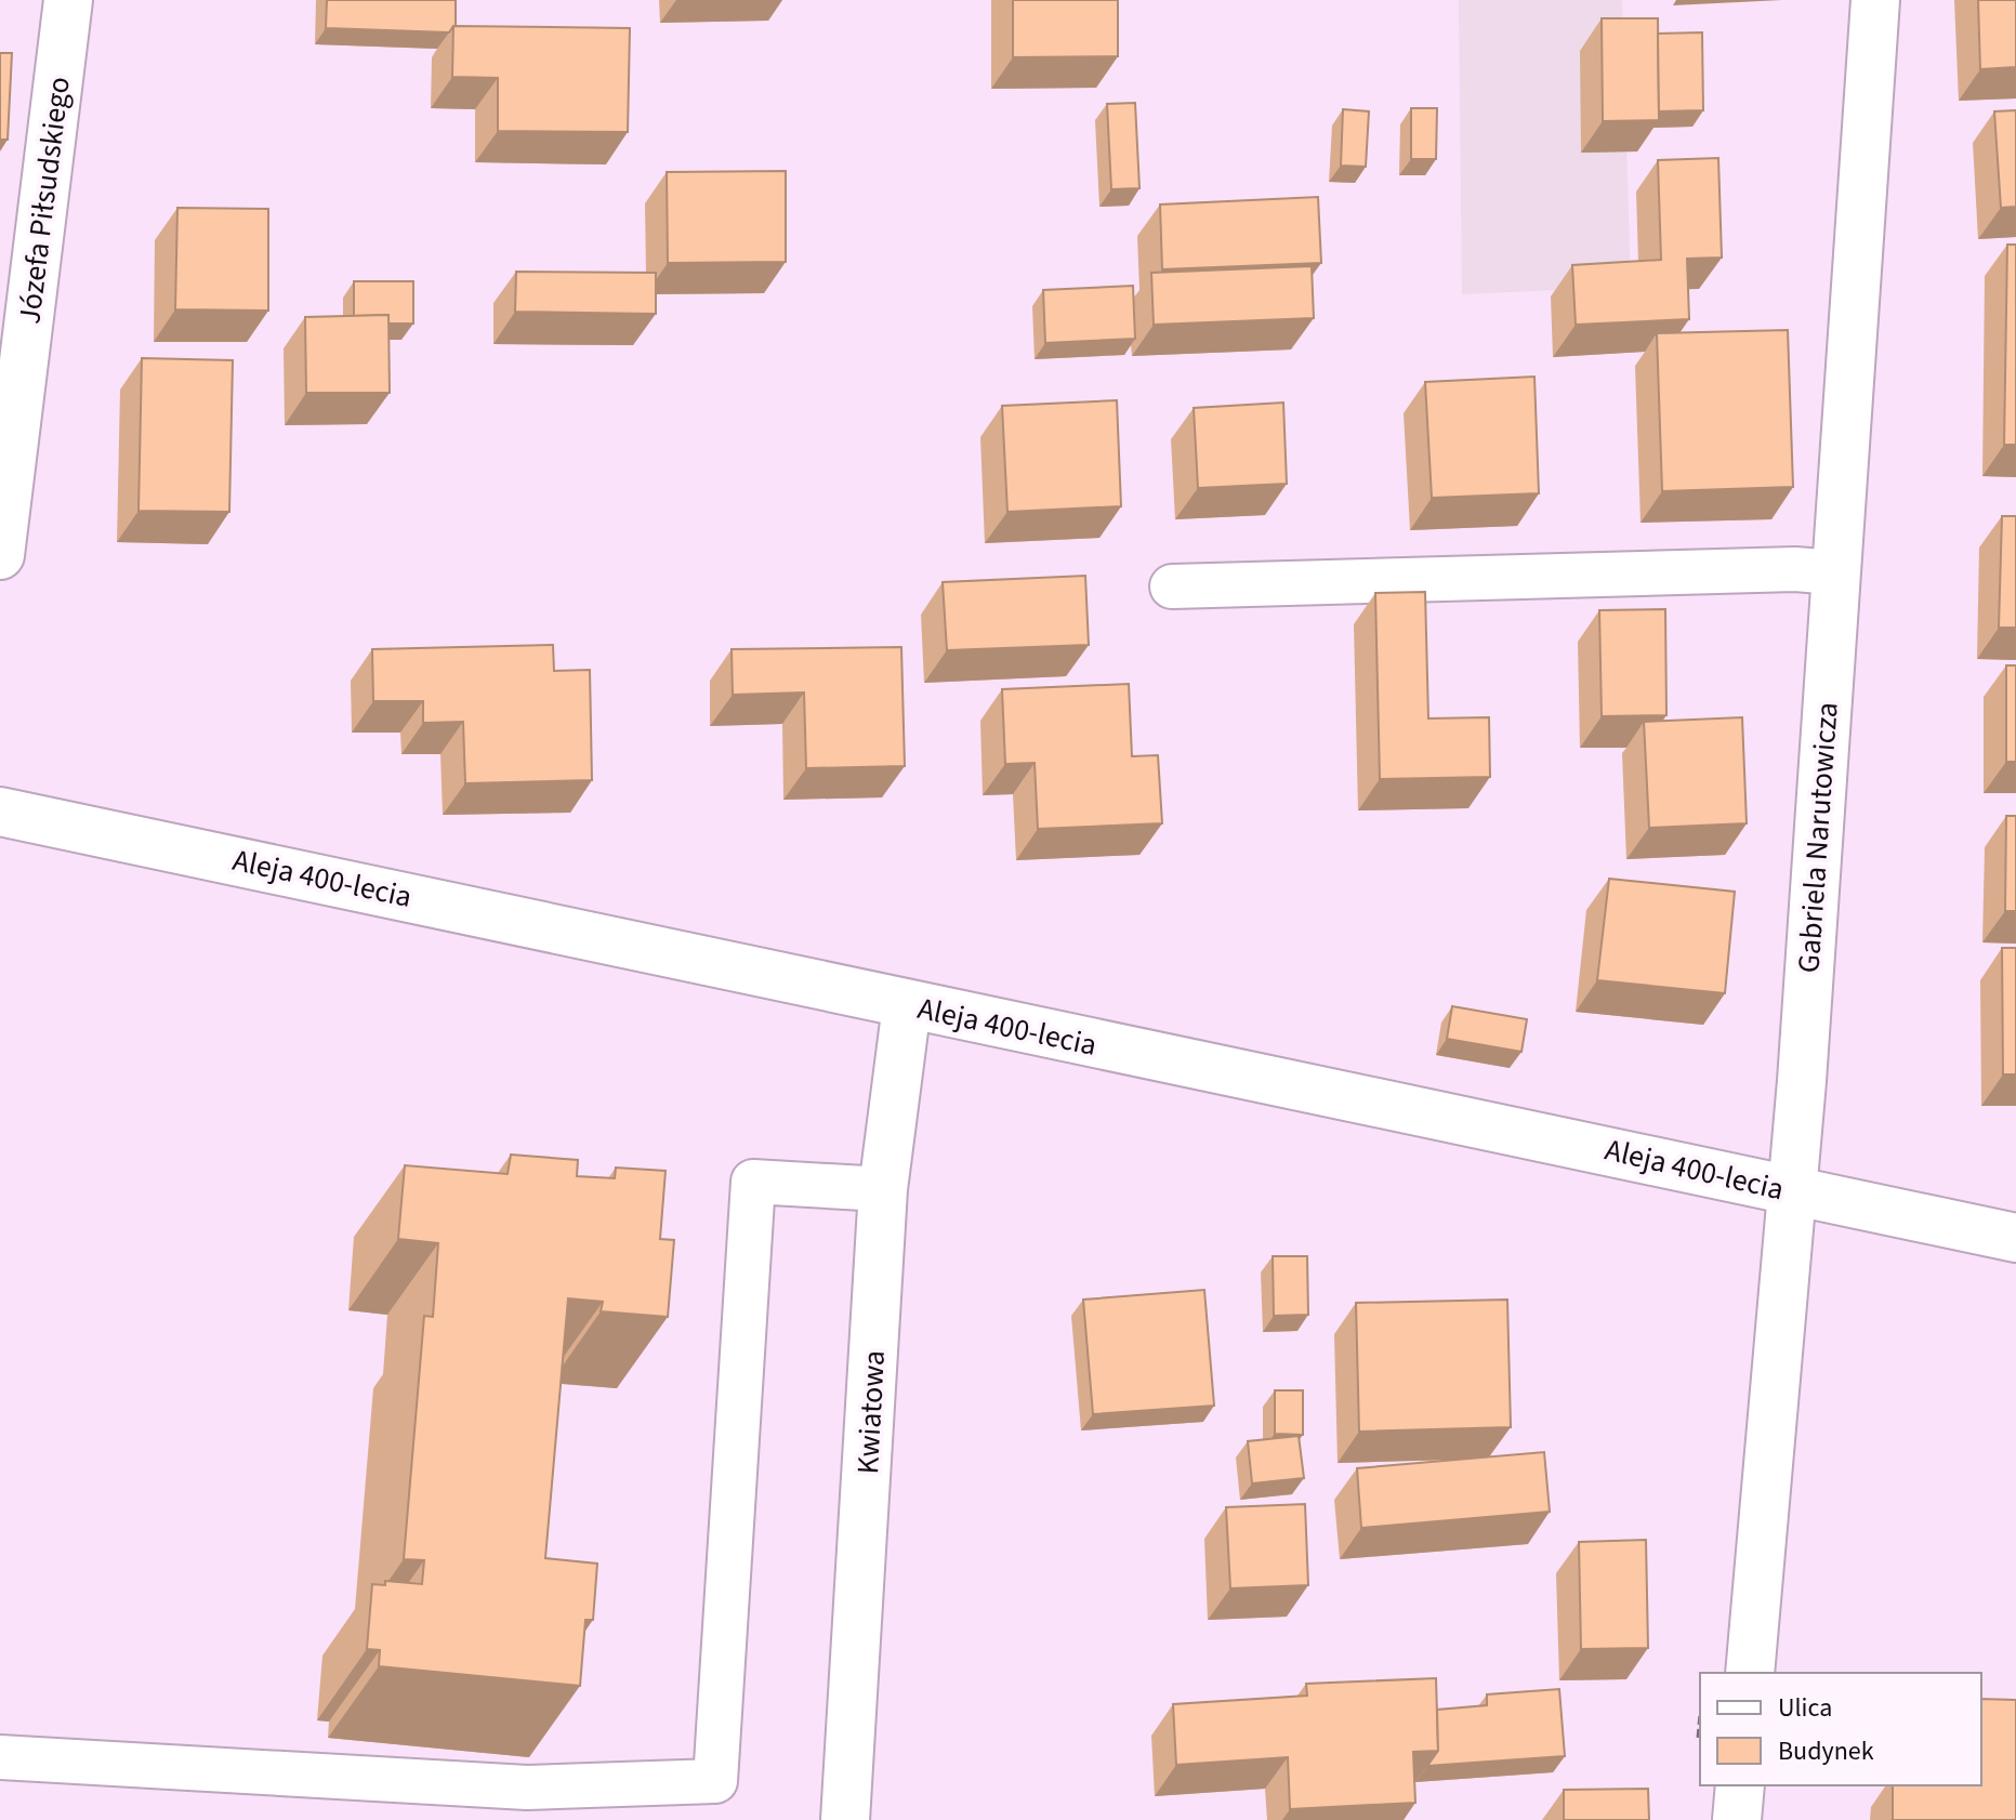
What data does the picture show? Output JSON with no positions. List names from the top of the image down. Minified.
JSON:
{"streets":{"street":["Józefa Piłsudskiego","Gabriela Narutowicza","Aleja 400-lecia","Kwiatowa"]},"crossings":[["Gabriela Narutowicza","Aleja 400-lecia"],["Aleja 400-lecia","Kwiatowa"]],"legend":["Ulica","Budynek"]}
